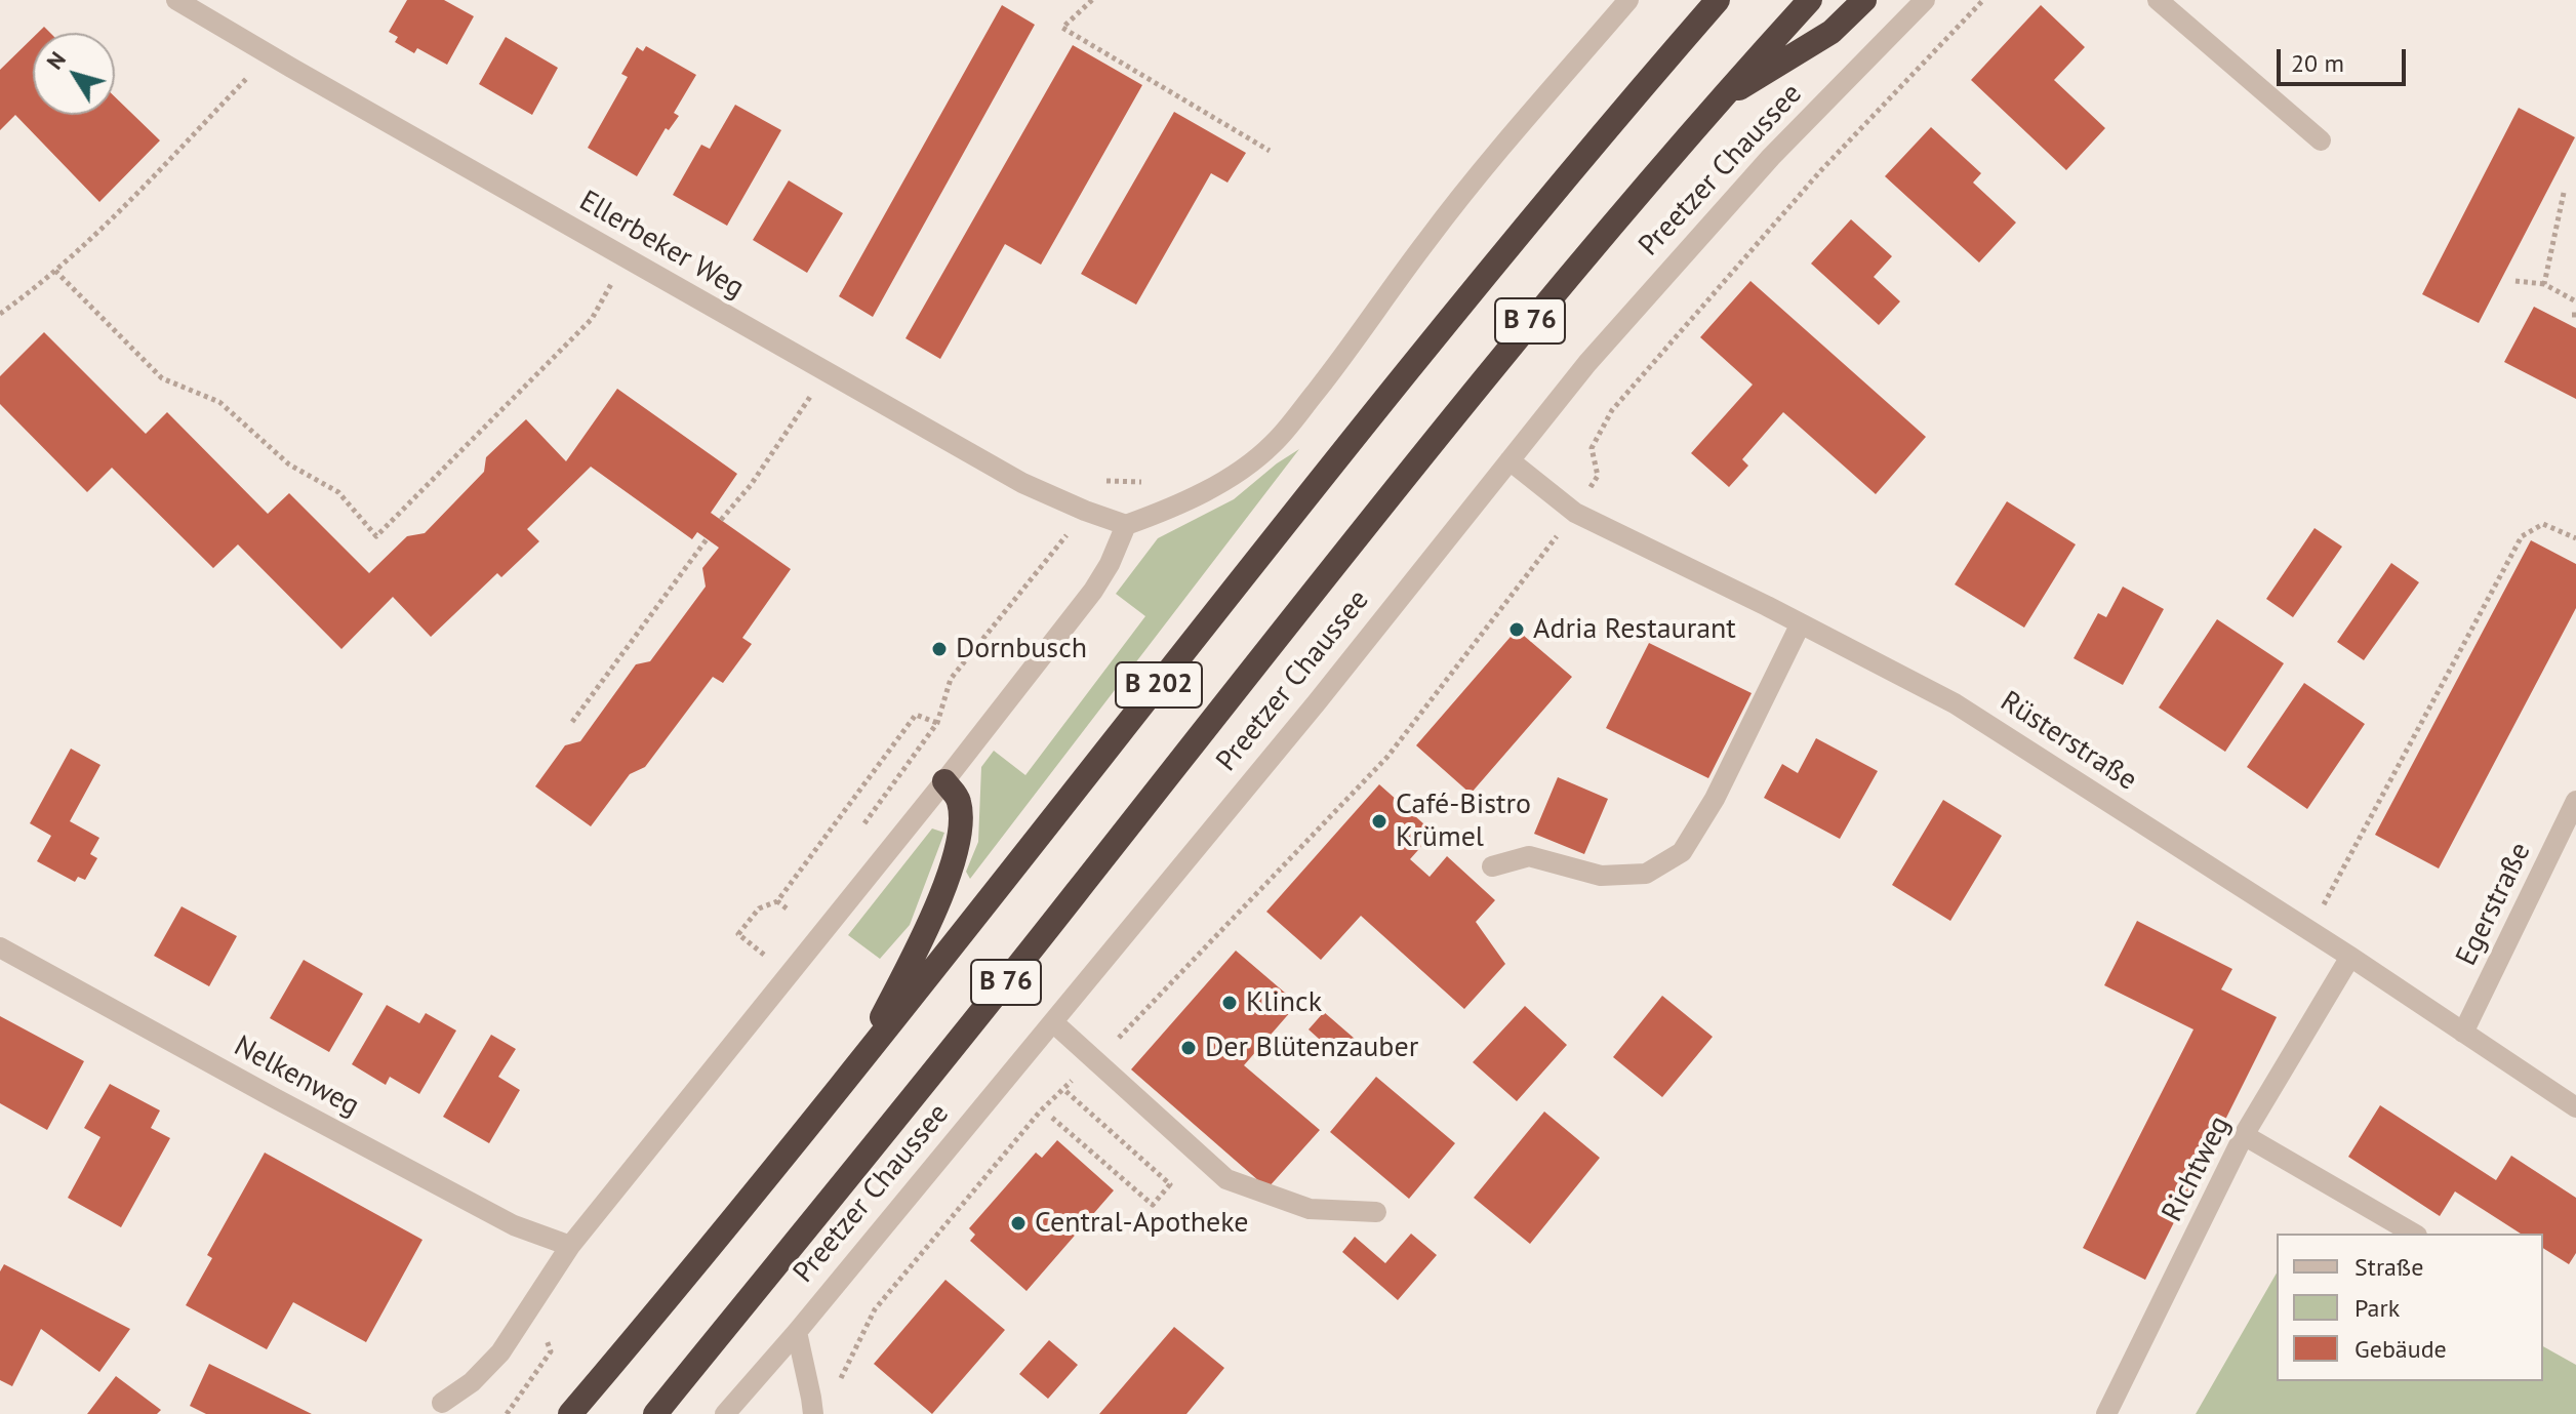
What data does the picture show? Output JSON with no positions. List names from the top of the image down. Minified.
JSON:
{"streets":{"highway":["Preetzer Chaussee","B 76","B 202"],"street":["Ellerbeker Weg","Rüsterstraße","Egerstraße","Nelkenweg","Richtweg"]},"crossings":[["Preetzer Chaussee","Rüsterstraße"],["B 76","B 202"],["Rüsterstraße","Egerstraße"],["Rüsterstraße","Richtweg"]],"places":["Adria Restaurant","Dornbusch","Café-Bistro Krümel","Klinck","Der Blütenzauber","Central-Apotheke"],"legend":["Straße","Park","Gebäude"],"scale_bar":"20 m","north":"top left"}
